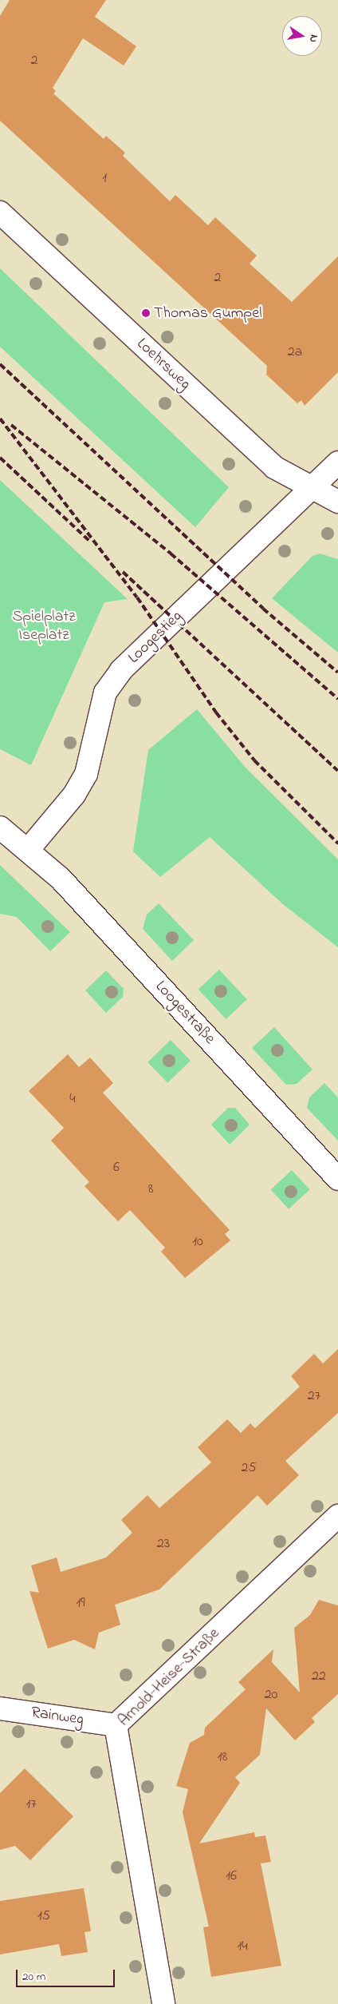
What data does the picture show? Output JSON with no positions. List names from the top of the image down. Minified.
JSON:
{"streets":{"street":["Loehrsweg","Loogestieg","Loogestraße","Arnold-Heise-Straße","Rainweg"]},"crossings":[["Loehrsweg","Loogestieg"],["Loogestieg","Loogestraße"],["Arnold-Heise-Straße","Rainweg"]],"parks":["Spielplatz Iseplatz"],"places":["Thomas Gumpel"],"house_numbers":["2","1","2","2a","4","6","8","10","27","25","23","19","22","20","18","17","16","15","14"],"scale_bar":"20 m","north":"right"}
